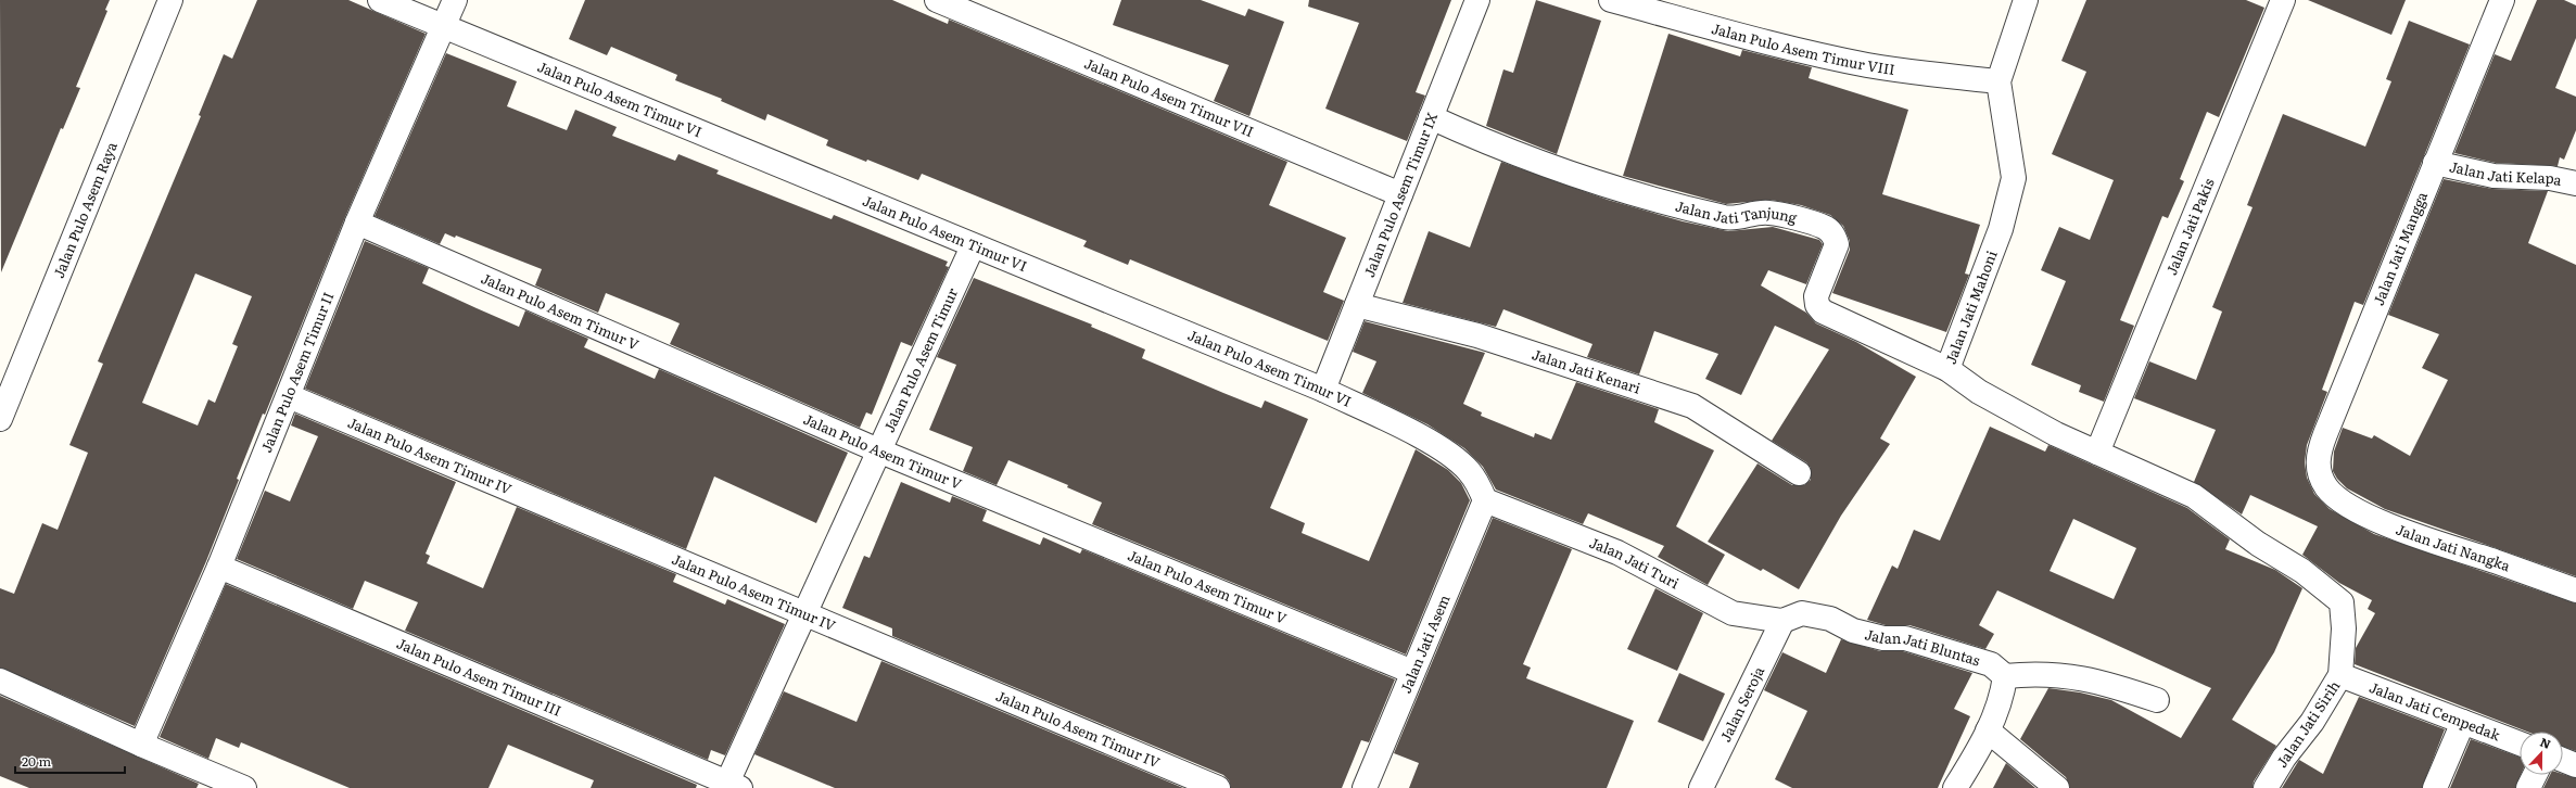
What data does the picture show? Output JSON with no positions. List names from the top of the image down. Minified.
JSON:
{"streets":{"street":["Jalan Pulo Asem Timur VIII","Jalan Pulo Asem Timur VII","Jalan Pulo Asem Timur VI","Jalan Jati Kelapa","Jalan Pulo Asem Timur IX","Jalan Pulo Asem Raya","Jalan Jati Tanjung","Jalan Jati Pakis","Jalan Jati Mangga","Jalan Jati Mahoni","Jalan Pulo Asem Timur V","Jalan Pulo Asem Timur","Jalan Jati Kenari","Jalan Pulo Asem Timur II","Jalan Pulo Asem Timur IV","Jalan Jati Nangka","Jalan Jati Turi","Jalan Jati Asem","Jalan Jati Bluntas","Jalan Pulo Asem Timur III","Jalan Seroja","Jalan Jati Cempedak","Jalan Jati Sirih"]},"crossings":[["Jalan Pulo Asem Timur VIII","Jalan Jati Mahoni"],["Jalan Pulo Asem Timur VII","Jalan Pulo Asem Timur IX"],["Jalan Pulo Asem Timur VI","Jalan Pulo Asem Timur IX"],["Jalan Pulo Asem Timur VI","Jalan Pulo Asem Timur"],["Jalan Pulo Asem Timur VI","Jalan Pulo Asem Timur II"],["Jalan Pulo Asem Timur VI","Jalan Jati Turi"],["Jalan Pulo Asem Timur VI","Jalan Jati Asem"],["Jalan Jati Kelapa","Jalan Jati Mangga"],["Jalan Pulo Asem Timur IX","Jalan Jati Tanjung"],["Jalan Pulo Asem Timur IX","Jalan Jati Kenari"],["Jalan Jati Tanjung","Jalan Jati Mahoni"],["Jalan Jati Pakis","Jalan Jati Mahoni"],["Jalan Jati Mangga","Jalan Jati Nangka"],["Jalan Jati Mahoni","Jalan Jati Sirih"],["Jalan Pulo Asem Timur V","Jalan Pulo Asem Timur"],["Jalan Pulo Asem Timur V","Jalan Pulo Asem Timur II"],["Jalan Pulo Asem Timur V","Jalan Jati Asem"],["Jalan Pulo Asem Timur","Jalan Pulo Asem Timur IV"],["Jalan Pulo Asem Timur","Jalan Pulo Asem Timur III"],["Jalan Pulo Asem Timur II","Jalan Pulo Asem Timur IV"],["Jalan Pulo Asem Timur II","Jalan Pulo Asem Timur III"],["Jalan Jati Turi","Jalan Jati Asem"],["Jalan Jati Turi","Jalan Jati Bluntas"],["Jalan Jati Turi","Jalan Seroja"],["Jalan Jati Bluntas","Jalan Seroja"],["Jalan Jati Cempedak","Jalan Jati Sirih"]],"scale_bar":"20 m","north":"top"}
